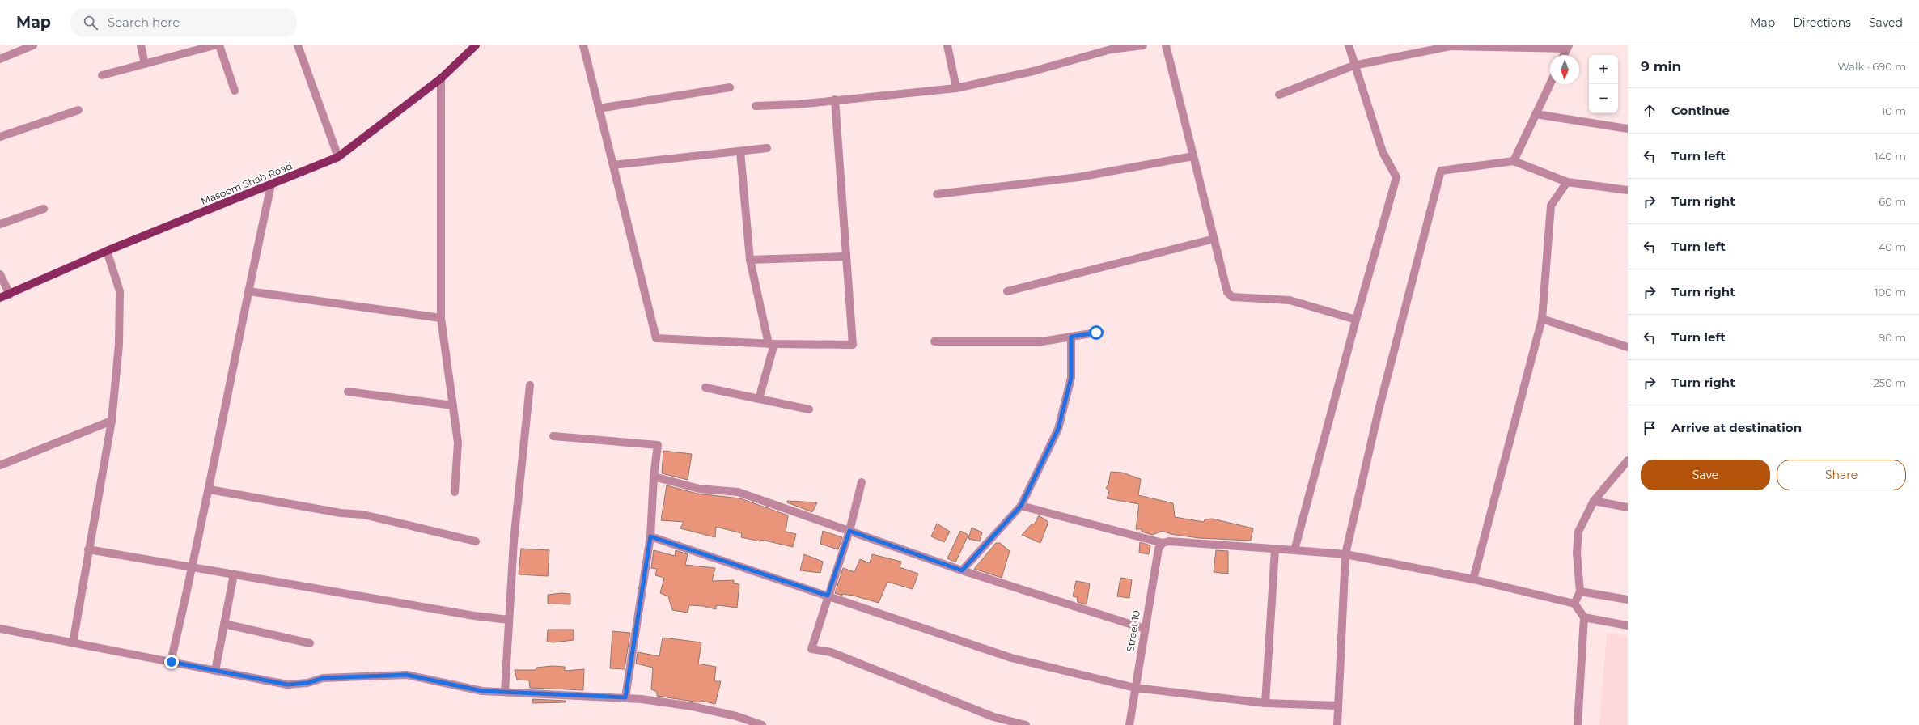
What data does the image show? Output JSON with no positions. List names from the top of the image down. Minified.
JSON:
{"streets":{"main road":["Masoom Shah Road"],"street":["Street 10"]},"north":"bottom","page":{"header":"Map","search":"Search here","nav":["Map","Directions","Saved"],"heading":["9 min","Walk · 690 m"],"map_buttons":["+","−"],"list":[["Continue","10 m"],["Turn left","140 m"],["Turn right","60 m"],["Turn left","40 m"],["Turn right","100 m"],["Turn left","90 m"],["Turn right","250 m"],"Arrive at destination"],"buttons":["Save","Share"]}}
